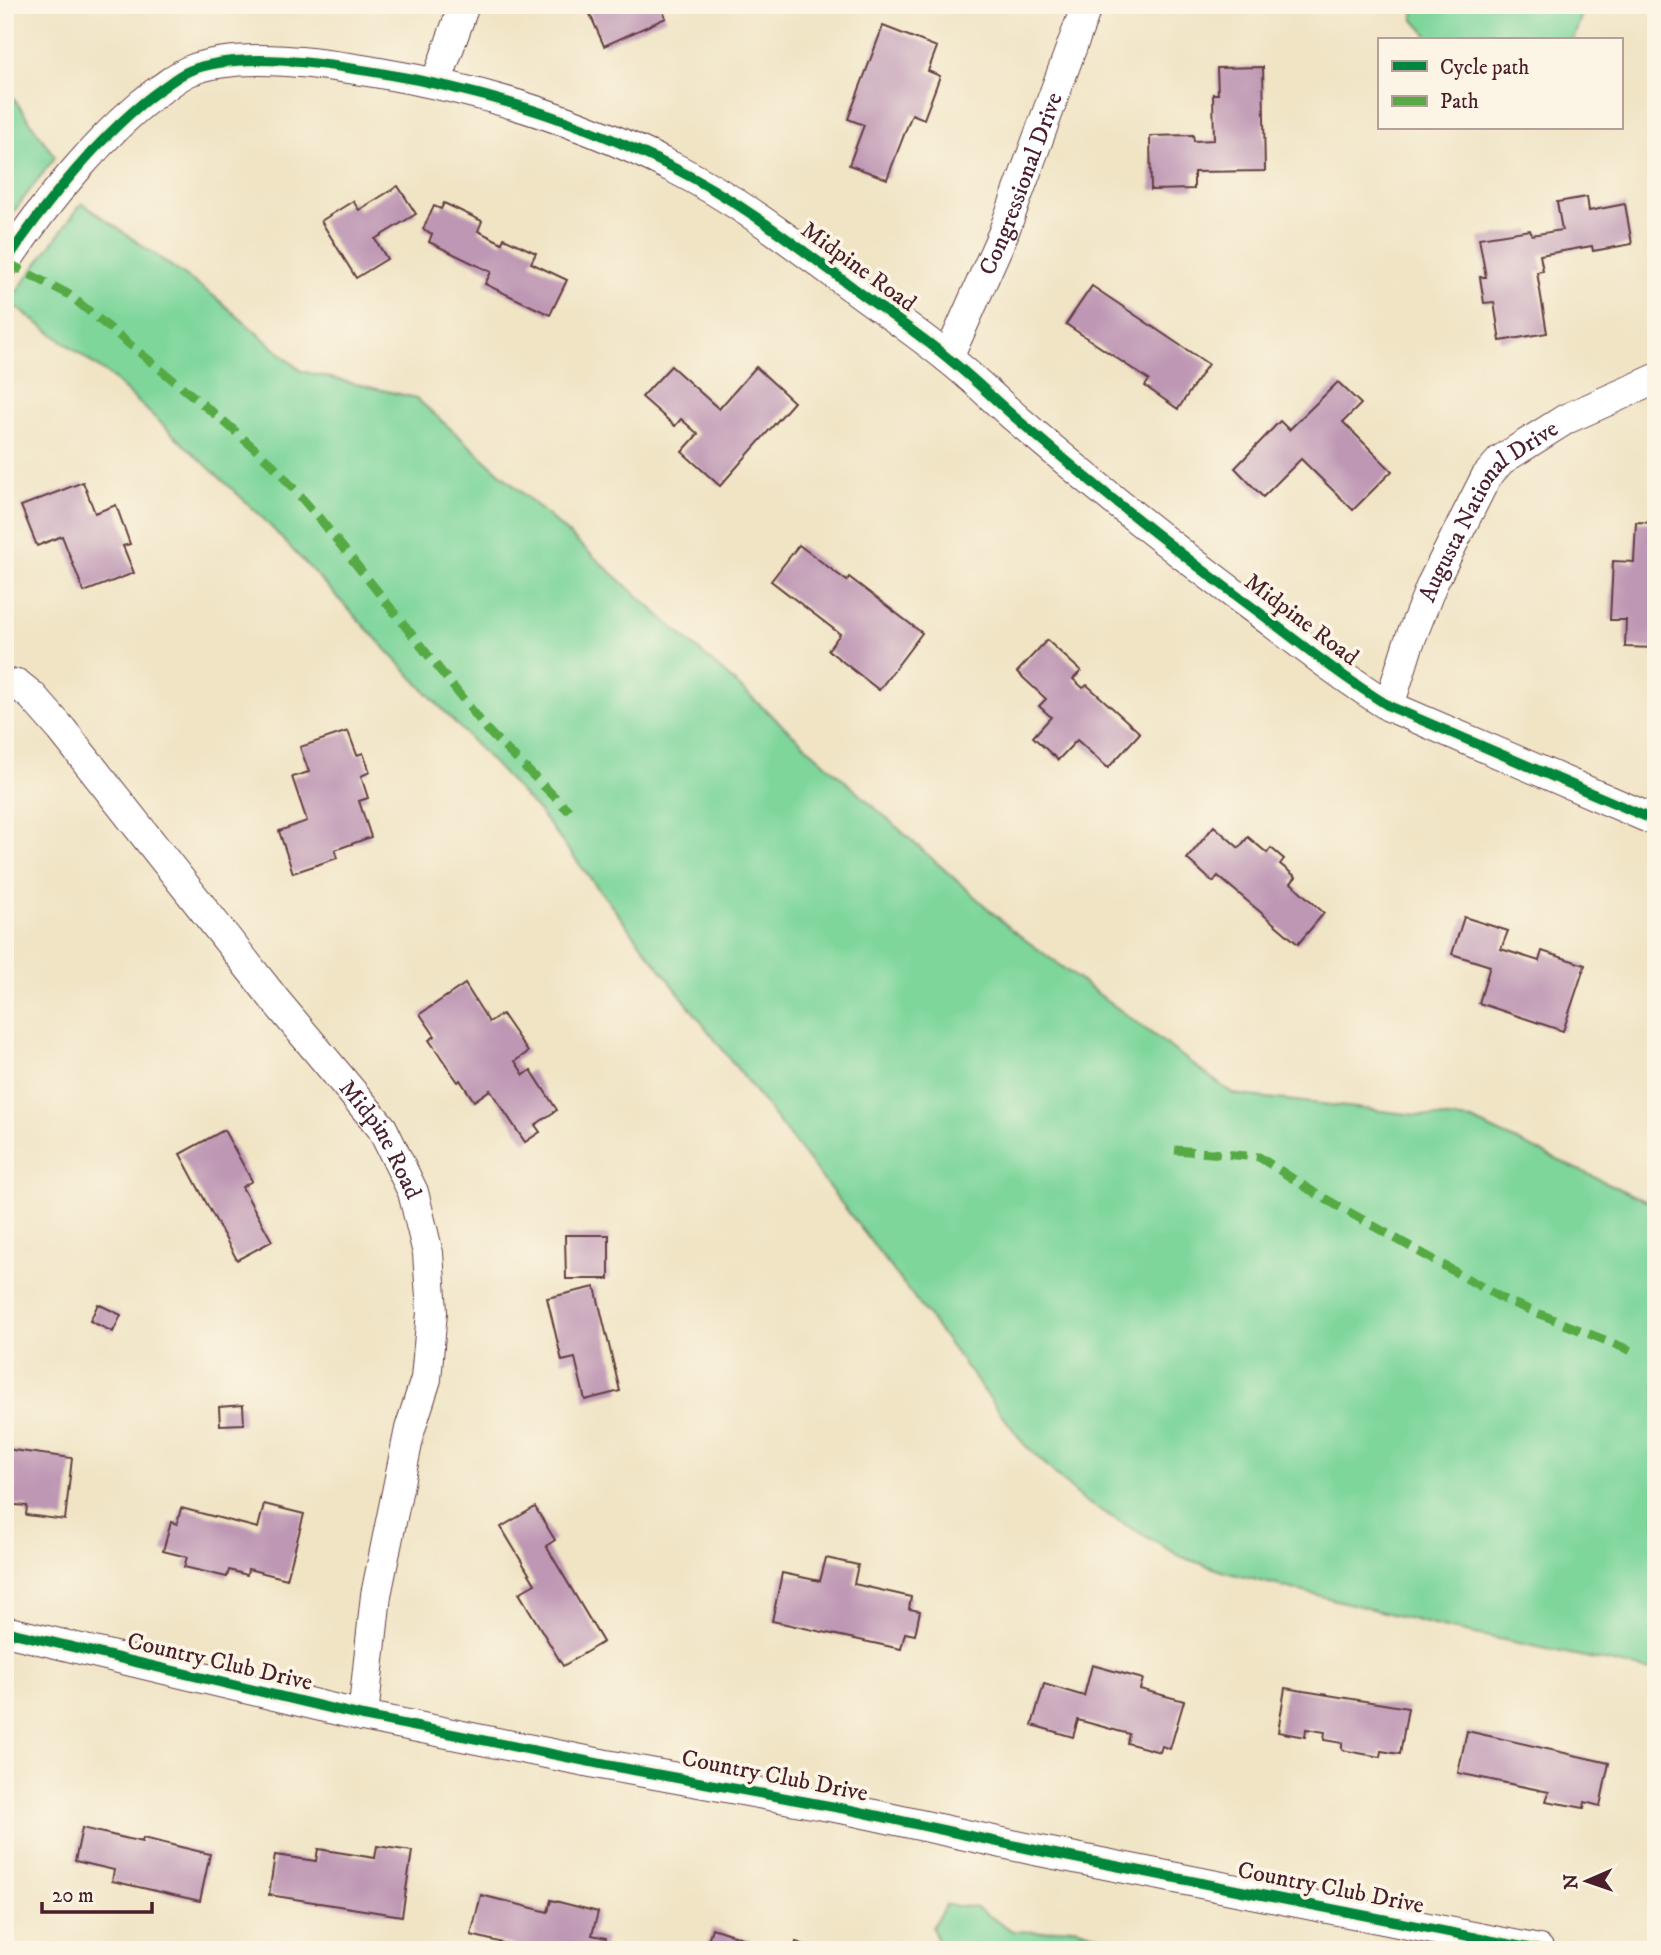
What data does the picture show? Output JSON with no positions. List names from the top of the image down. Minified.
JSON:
{"streets":{"street":["Congressional Drive","Midpine Road","Augusta National Drive","Country Club Drive"]},"crossings":[["Congressional Drive","Midpine Road"],["Midpine Road","Augusta National Drive"],["Midpine Road","Country Club Drive"]],"legend":["Cycle path","Path"],"scale_bar":"20 m","north":"left"}
